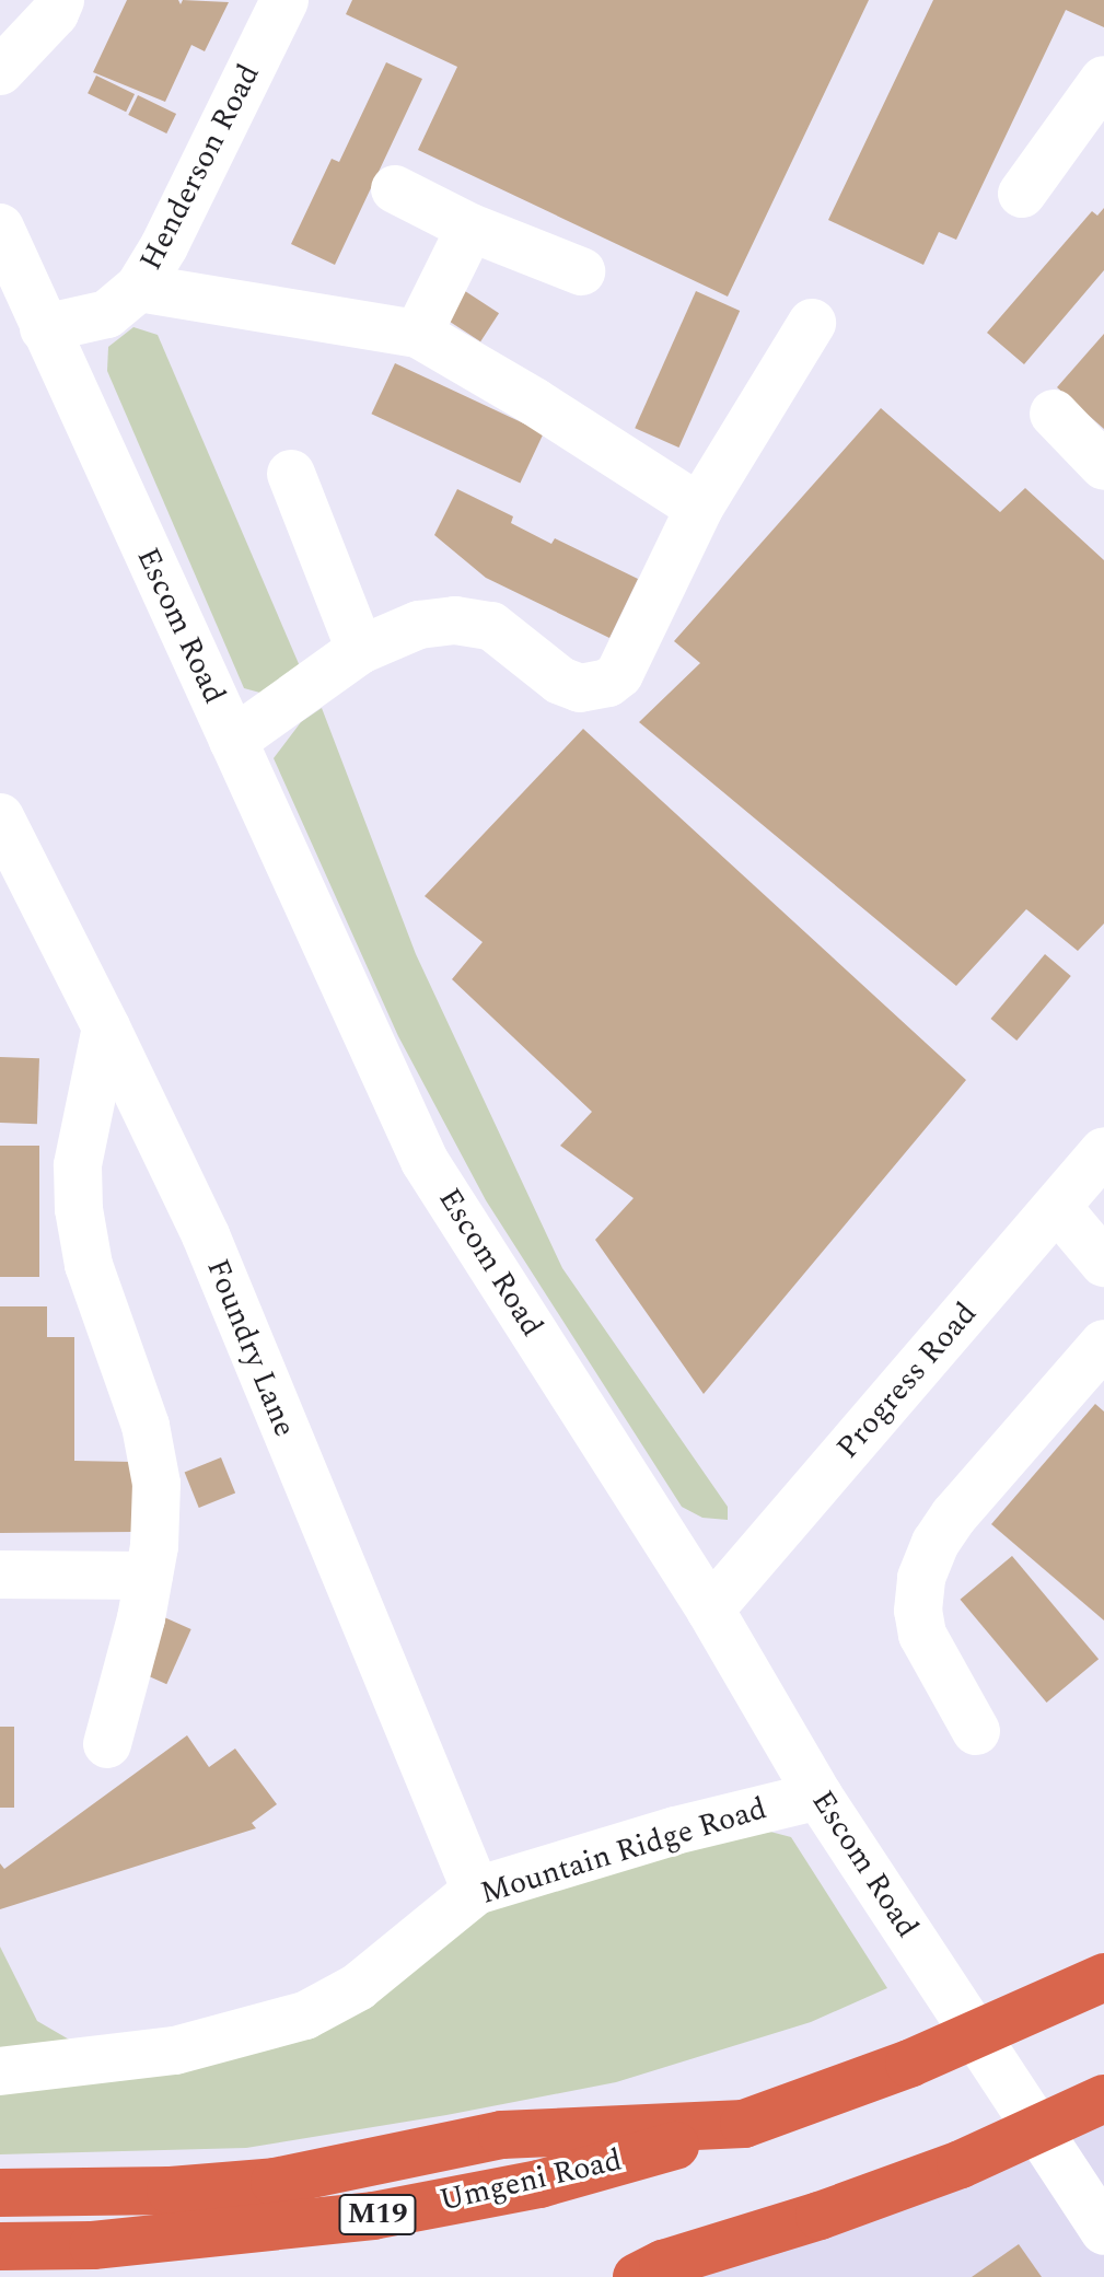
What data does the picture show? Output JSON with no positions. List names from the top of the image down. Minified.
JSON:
{"streets":{"highway":["Umgeni Road","M19"],"street":["Henderson Road","Escom Road","Foundry Lane","Progress Road","Mountain Ridge Road"]},"crossings":[["Henderson Road","Escom Road"],["Escom Road","Progress Road"],["Escom Road","Mountain Ridge Road"],["Foundry Lane","Mountain Ridge Road"],["Umgeni Road","M19"]]}
